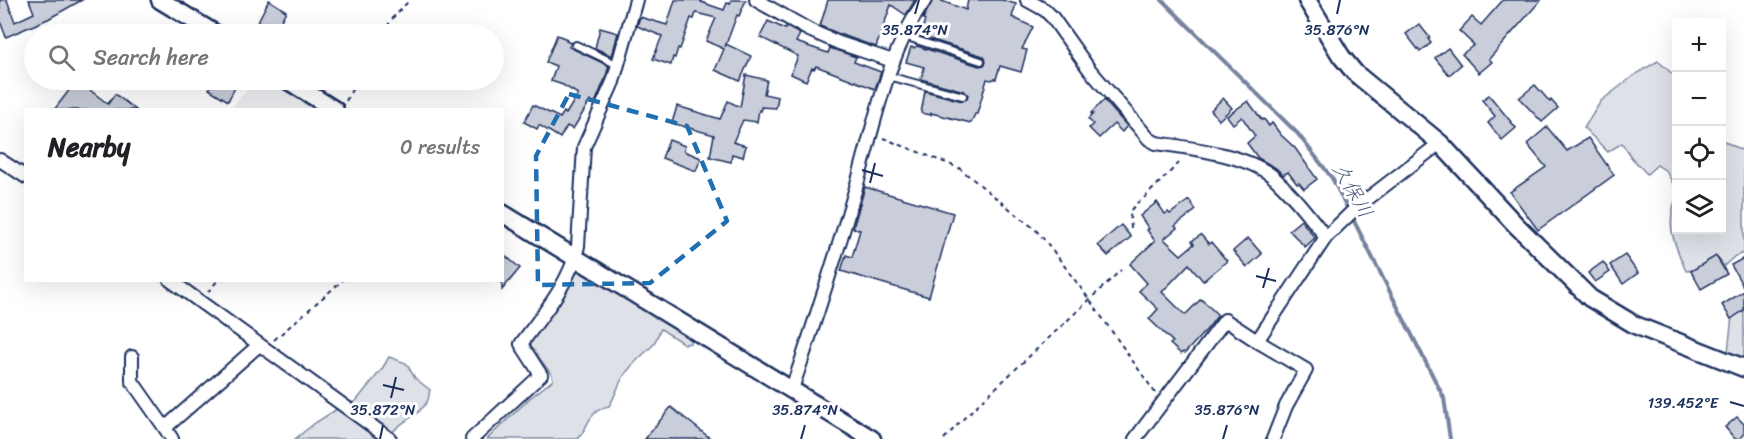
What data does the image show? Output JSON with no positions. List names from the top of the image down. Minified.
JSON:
{"water":["久保川"],"page":{"map_buttons":["+","−"],"search":"Search here","heading":["Nearby","0 results"]},"coordinates":["35.874°N","35.876°N","139.452°E","35.872°N"]}
